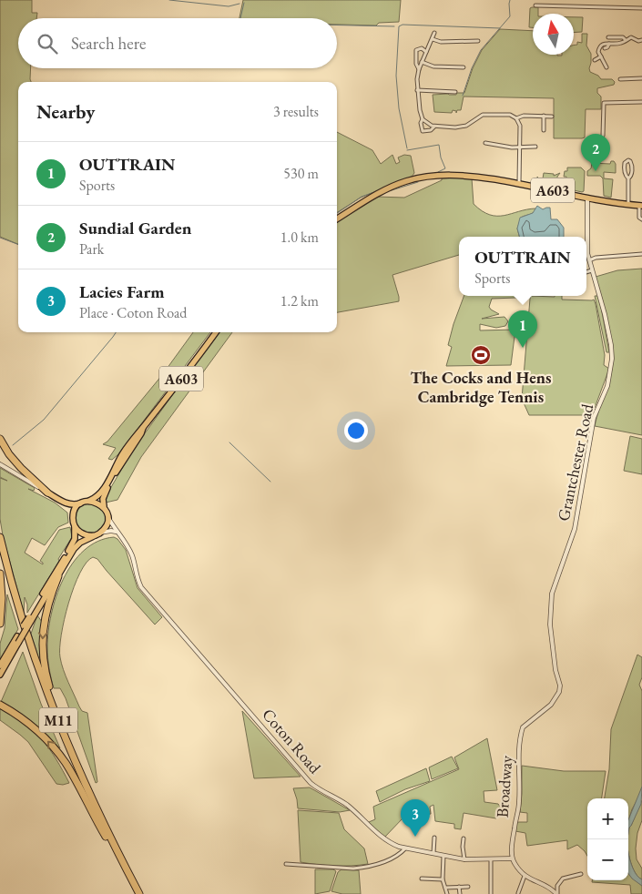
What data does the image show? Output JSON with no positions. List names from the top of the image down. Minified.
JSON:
{"streets":{"highway":["M11"],"main road":["A603"],"street":["Grantchester Road","Coton Road","Broadway"]},"crossings":[["A603","Grantchester Road"],["A603","Coton Road"],["Grantchester Road","Broadway"],["Coton Road","Broadway"]],"places":{"sports":["The Cocks and Hens Cambridge Tennis"]},"north":"top","page":{"search":"Search here","heading":["Nearby","3 results"],"pins":["2","1","3"],"list":[{"mark":"1","name":"OUTTRAIN","note":"Sports","value":"530 m"},{"mark":"2","name":"Sundial Garden","note":"Park","value":"1.0 km"},{"mark":"3","name":"Lacies Farm","note":"Place · Coton Road","value":"1.2 km"}],"popup":["OUTTRAIN","Sports"],"map_buttons":["+","−"]}}
